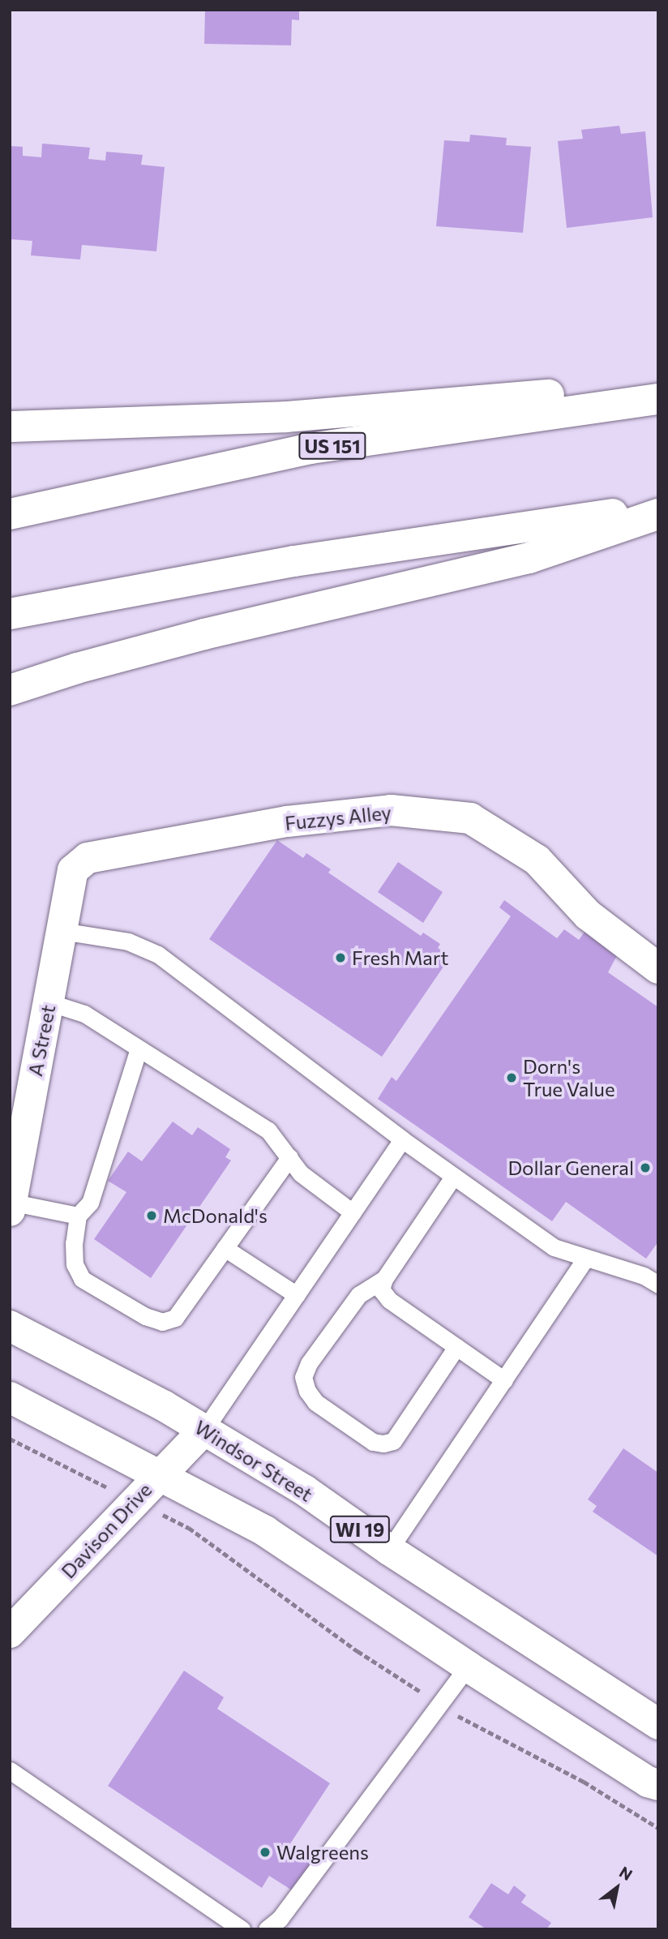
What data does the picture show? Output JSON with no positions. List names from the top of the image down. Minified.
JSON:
{"streets":{"main road":["US 151","Fuzzys Alley","A Street","Windsor Street","WI 19","Davison Drive"]},"crossings":[["Fuzzys Alley","A Street"],["Windsor Street","Davison Drive"],["WI 19","Davison Drive"]],"places":["Fresh Mart","Dorn's True Value","Dollar General","McDonald's","Walgreens"],"north":"top right"}
